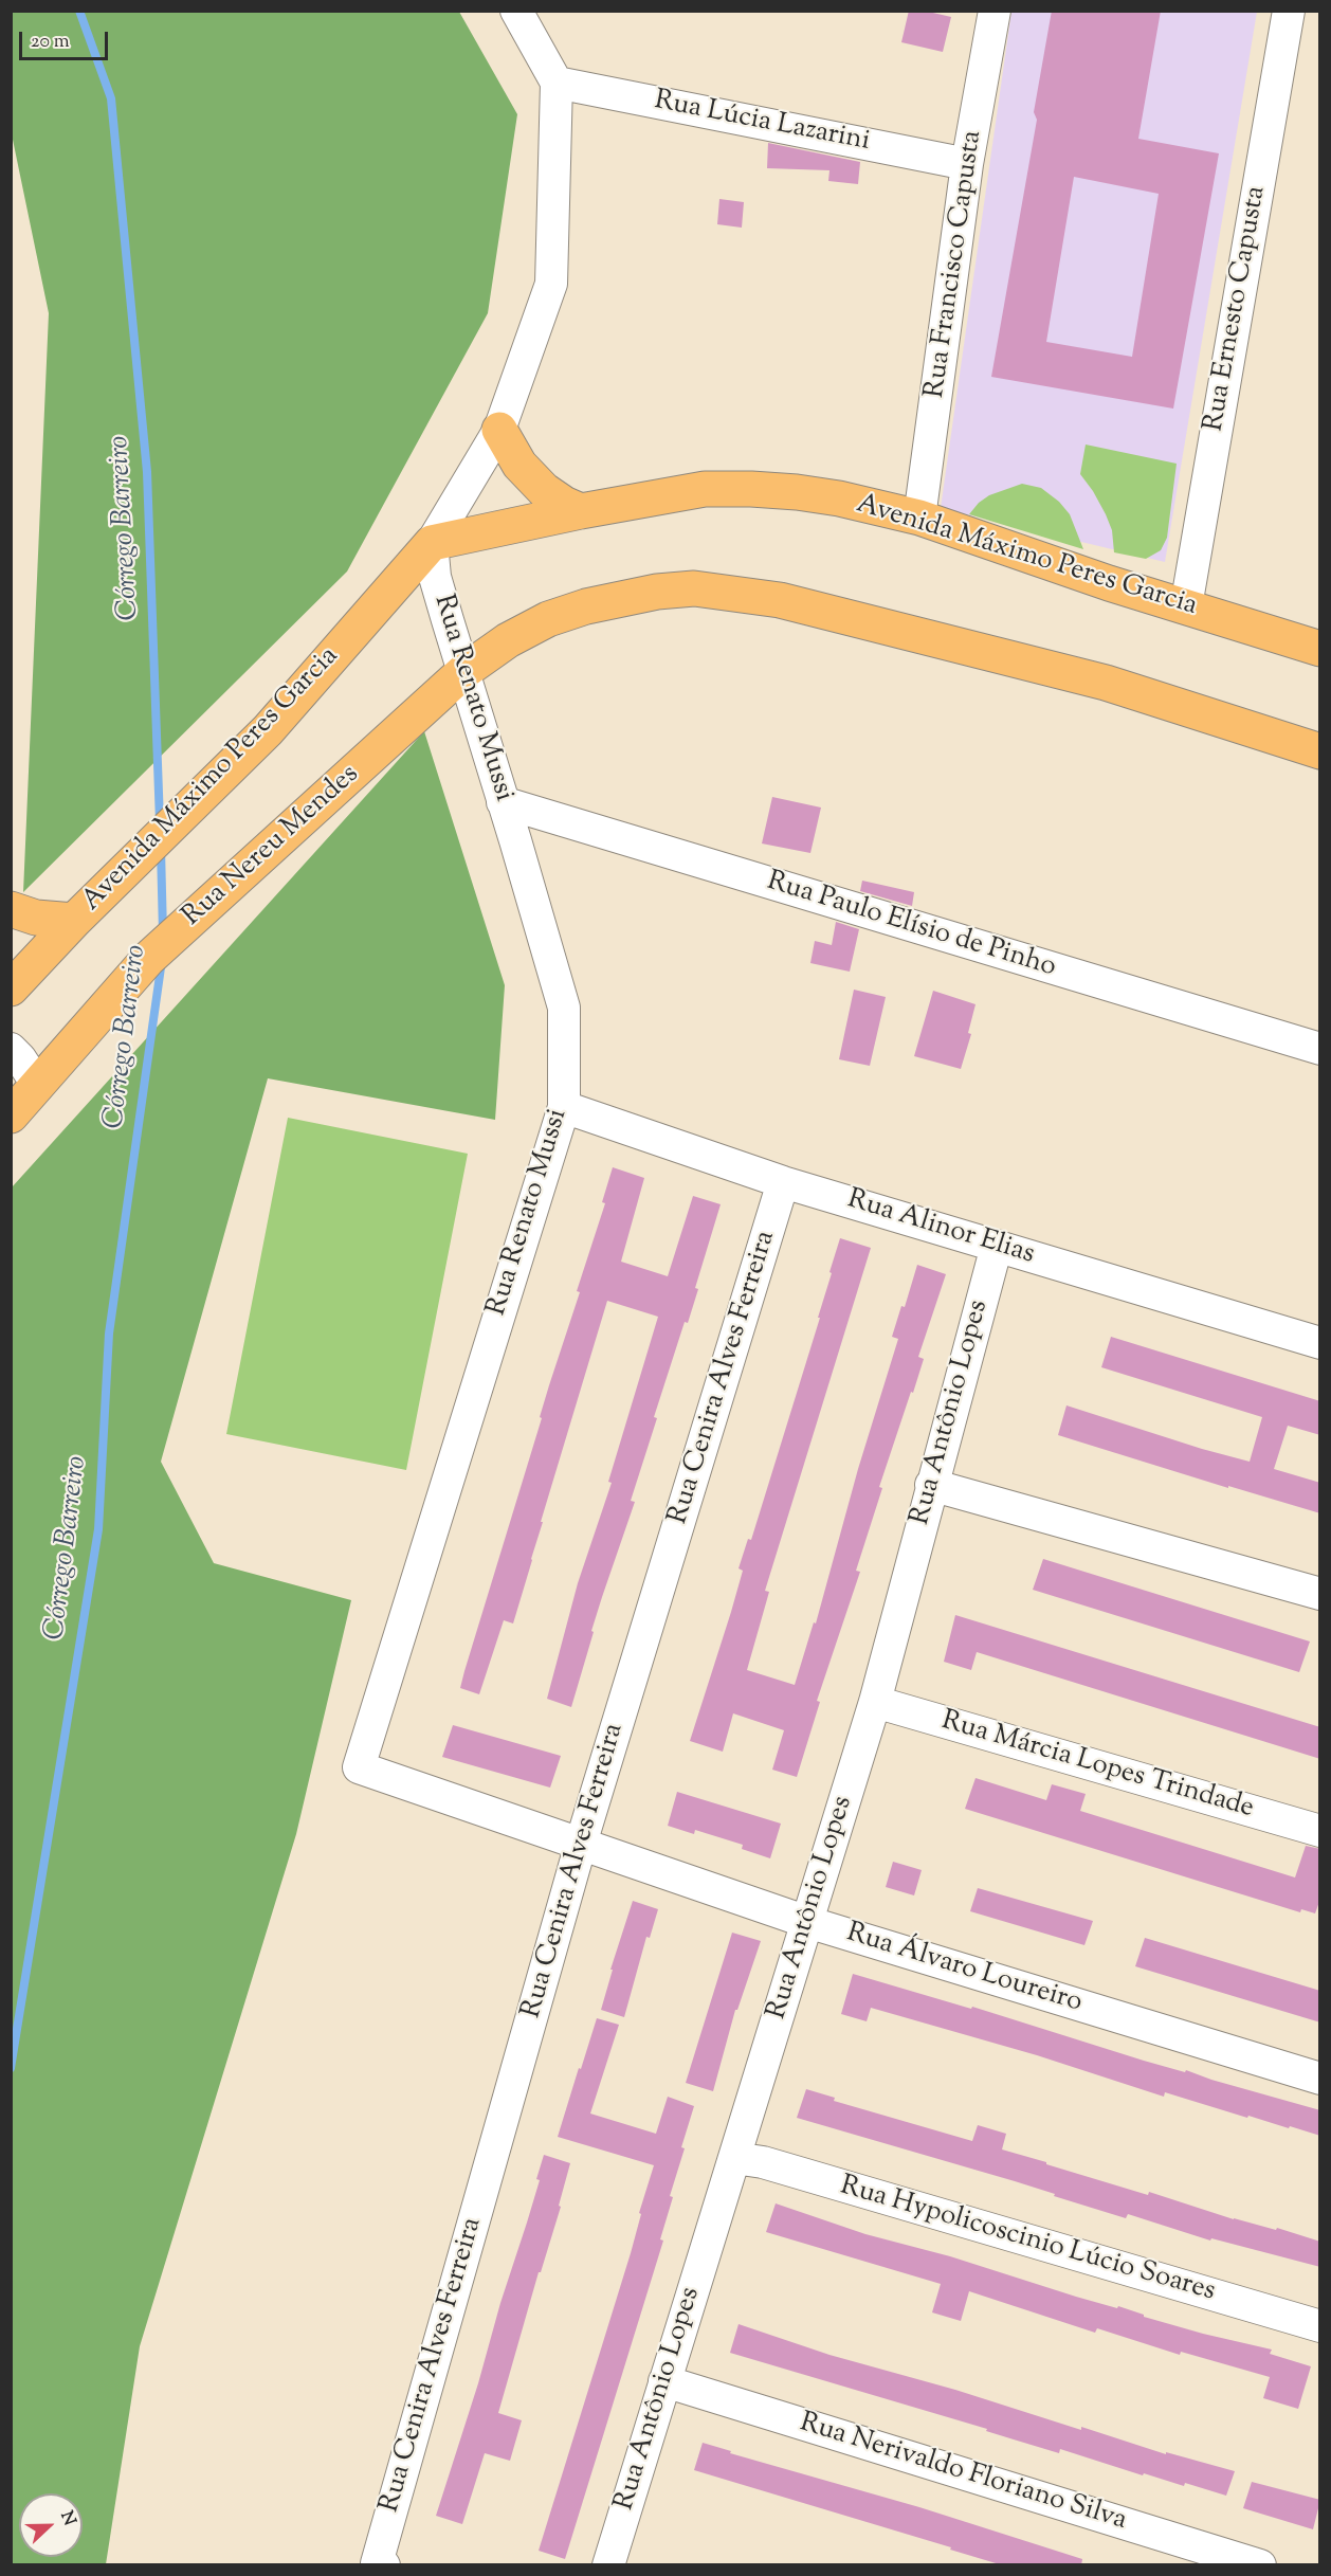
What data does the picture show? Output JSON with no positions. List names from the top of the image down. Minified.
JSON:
{"streets":{"main road":["Avenida Máximo Peres Garcia","Rua Nereu Mendes"],"street":["Rua Lúcia Lazarini","Rua Francisco Capusta","Rua Ernesto Capusta","Rua Renato Mussi","Rua Paulo Elísio de Pinho","Rua Alinor Elias","Rua Cenira Alves Ferreira","Rua Antônio Lopes","Rua Márcia Lopes Trindade","Rua Álvaro Loureiro","Rua Hypolicoscinio Lúcio Soares","Rua Nerivaldo Floriano Silva"]},"crossings":[["Rua Lúcia Lazarini","Rua Francisco Capusta"],["Rua Francisco Capusta","Avenida Máximo Peres Garcia"],["Rua Ernesto Capusta","Avenida Máximo Peres Garcia"],["Avenida Máximo Peres Garcia","Rua Renato Mussi"],["Rua Renato Mussi","Rua Nereu Mendes"],["Rua Renato Mussi","Rua Paulo Elísio de Pinho"],["Rua Renato Mussi","Rua Alinor Elias"],["Rua Renato Mussi","Rua Álvaro Loureiro"],["Rua Alinor Elias","Rua Cenira Alves Ferreira"],["Rua Alinor Elias","Rua Antônio Lopes"],["Rua Cenira Alves Ferreira","Rua Álvaro Loureiro"],["Rua Antônio Lopes","Rua Márcia Lopes Trindade"],["Rua Antônio Lopes","Rua Álvaro Loureiro"],["Rua Antônio Lopes","Rua Hypolicoscinio Lúcio Soares"],["Rua Antônio Lopes","Rua Nerivaldo Floriano Silva"]],"water":["Córrego Barreiro"],"scale_bar":"20 m","north":"right"}
